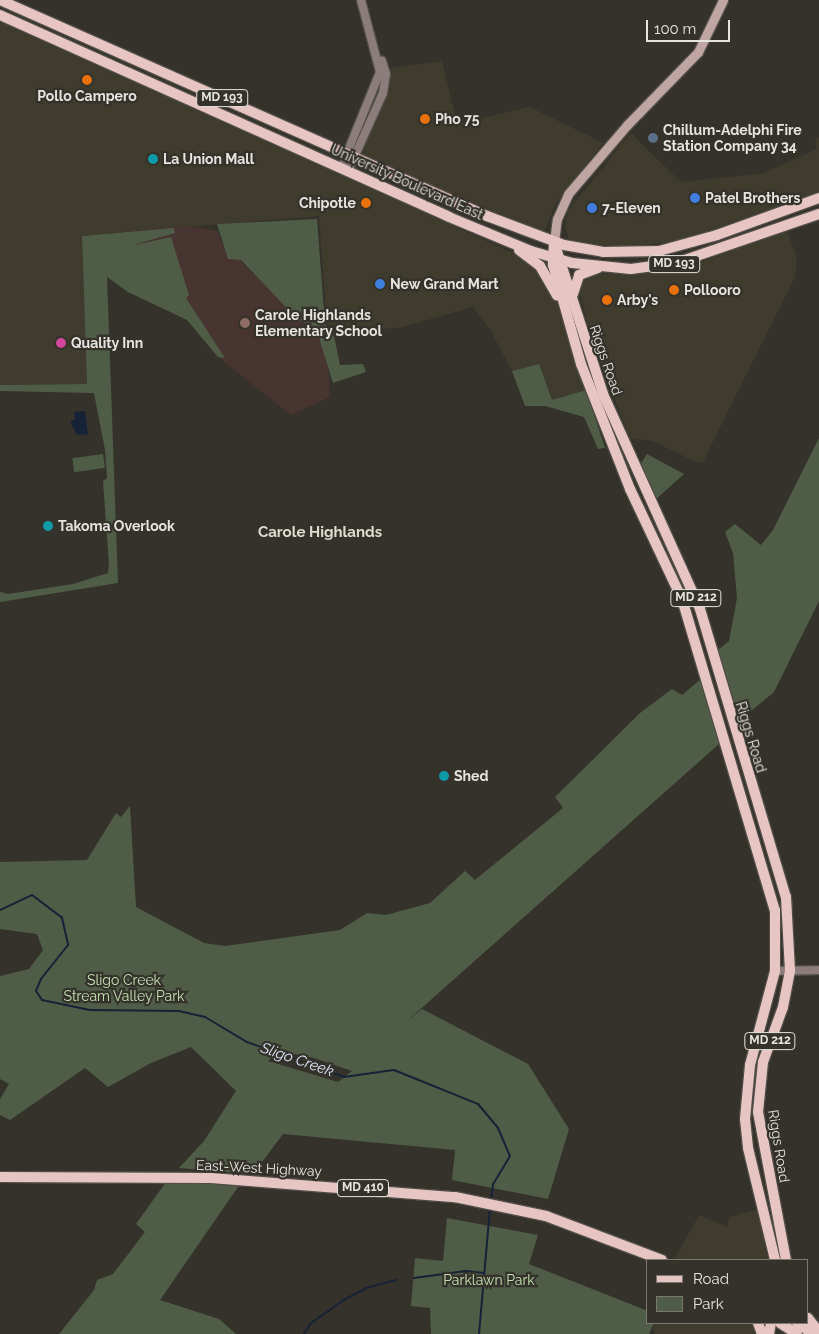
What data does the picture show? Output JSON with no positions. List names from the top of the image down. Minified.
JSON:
{"streets":{"main road":["MD 193","University Boulevard East","Riggs Road","MD 212","East-West Highway","MD 410"]},"crossings":[["University Boulevard East","Riggs Road"]],"districts":["Carole Highlands"],"water":["Sligo Creek"],"parks":["Sligo Creek Stream Valley Park","Parklawn Park"],"places":["Pollo Campero","Pho 75","Chillum-Adelphi Fire Station Company 34","La Union Mall","Patel Brothers","Chipotle","7-Eleven","New Grand Mart","Pollooro","Arby's","Carole Highlands Elementary School","Quality Inn","Takoma Overlook","Shed"],"legend":["Road","Park"],"scale_bar":"100 m"}
